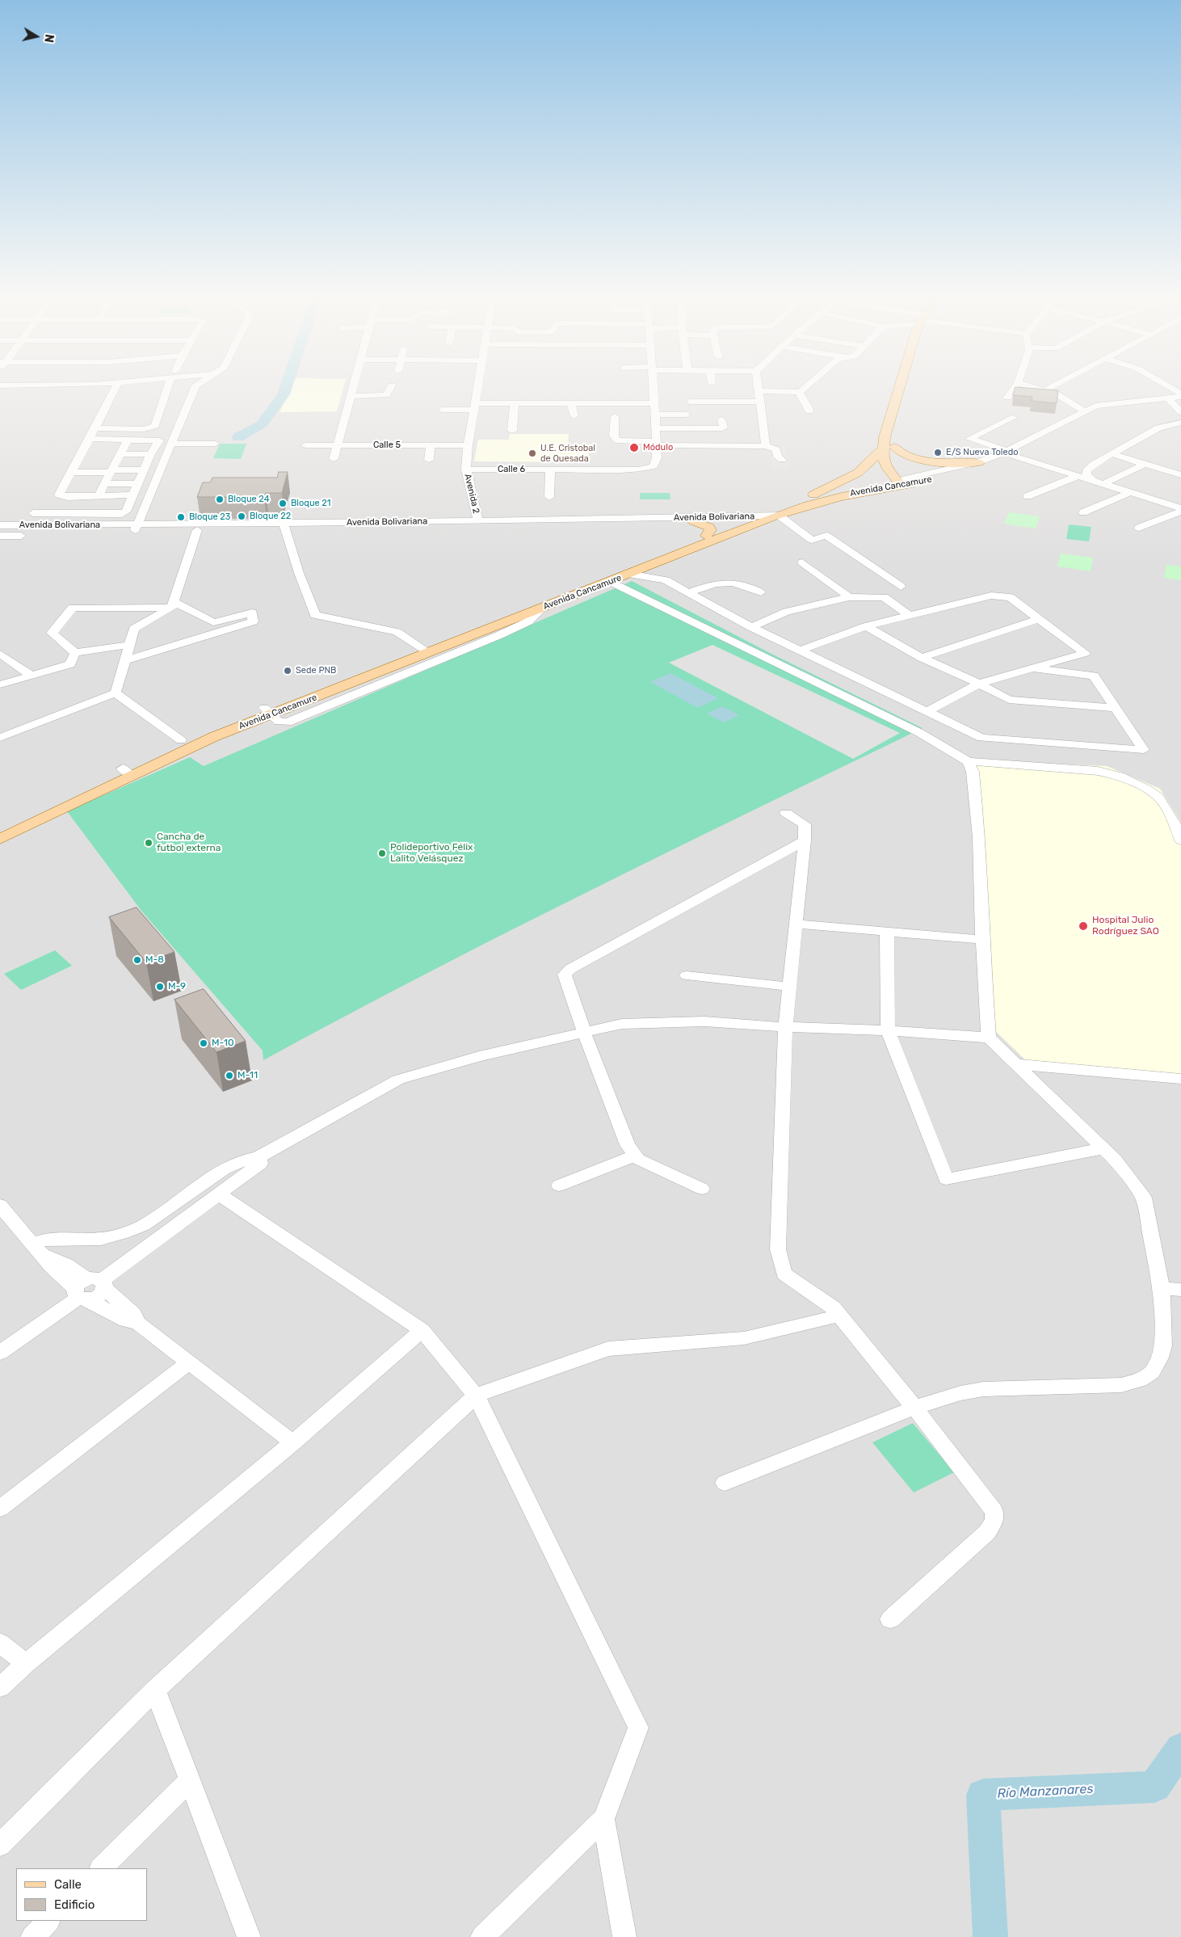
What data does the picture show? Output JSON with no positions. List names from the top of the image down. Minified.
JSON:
{"streets":{"main road":["Avenida Cancamure"],"street":["Calle 5","Calle 6","Avenida 2","Avenida Bolivariana"]},"crossings":[["Calle 5","Avenida 2"],["Calle 6","Avenida 2"],["Avenida Cancamure","Avenida Bolivariana"],["Avenida 2","Avenida Bolivariana"]],"water":["Río Manzanares"],"places":["Módulo","E/S Nueva Toledo","U.E. Cristobal de Quesada","Bloque 24","Bloque 21","Bloque 22","Bloque 23","Sede PNB","Cancha de futbol externa","Polideportivo Félix Lalito Velásquez","Hospital Julio Rodríguez SAO","M-8","M-9","M-10","M-11"],"legend":["Calle","Edificio"],"north":"right"}
